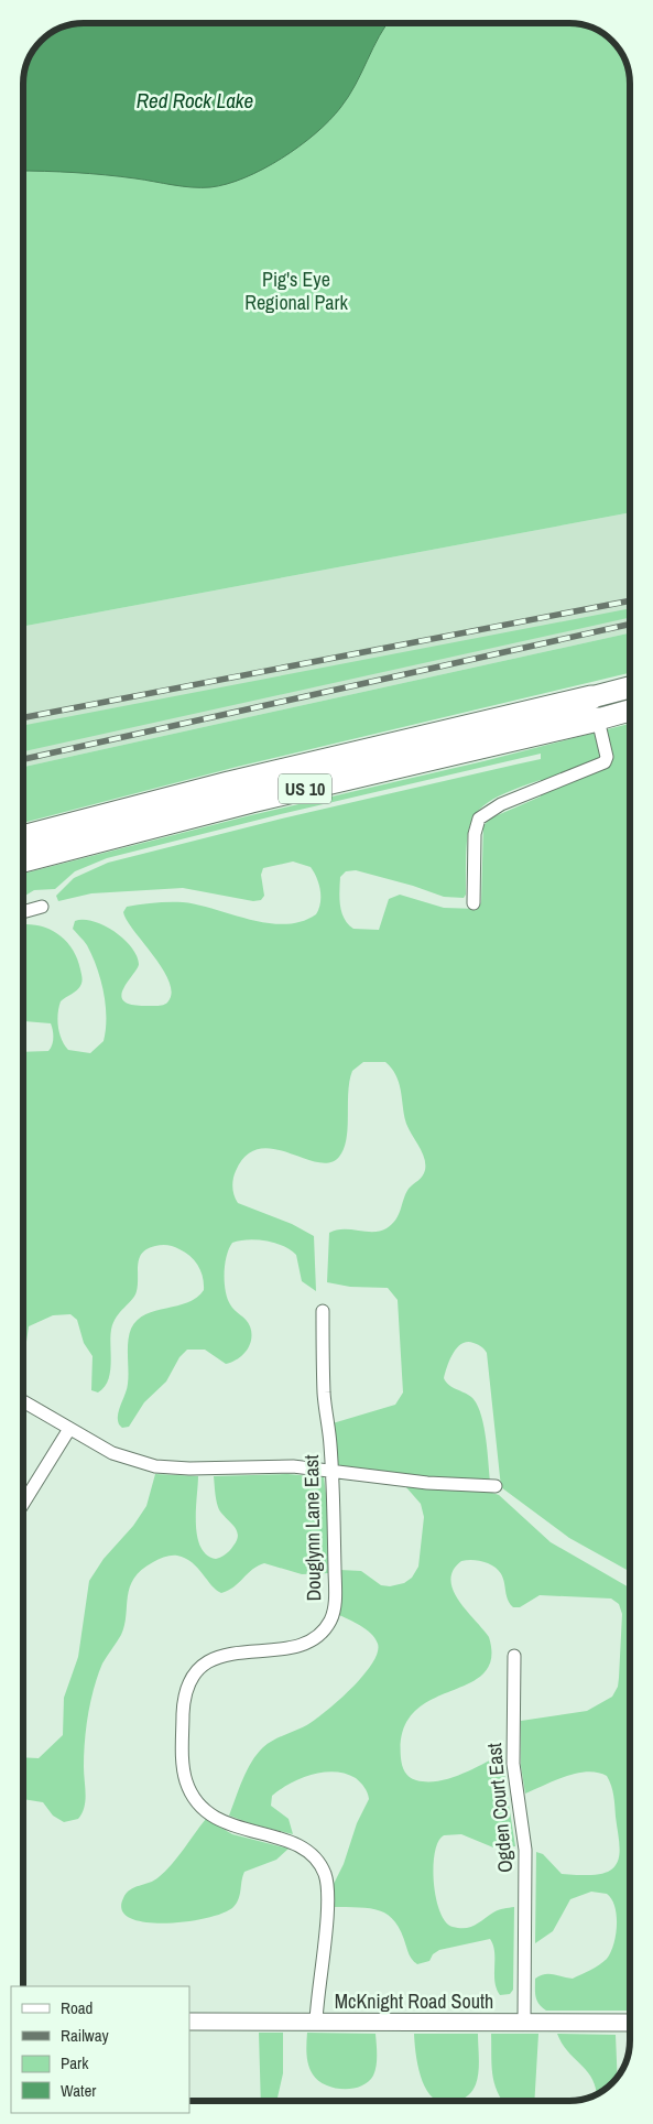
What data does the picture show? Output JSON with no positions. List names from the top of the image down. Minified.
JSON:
{"streets":{"highway":["US 10"],"street":["Douglynn Lane East","Ogden Court East","McKnight Road South"]},"crossings":[["Douglynn Lane East","McKnight Road South"],["Ogden Court East","McKnight Road South"]],"water":["Red Rock Lake"],"parks":["Pig's Eye Regional Park"],"legend":["Road","Railway","Park","Water"]}
